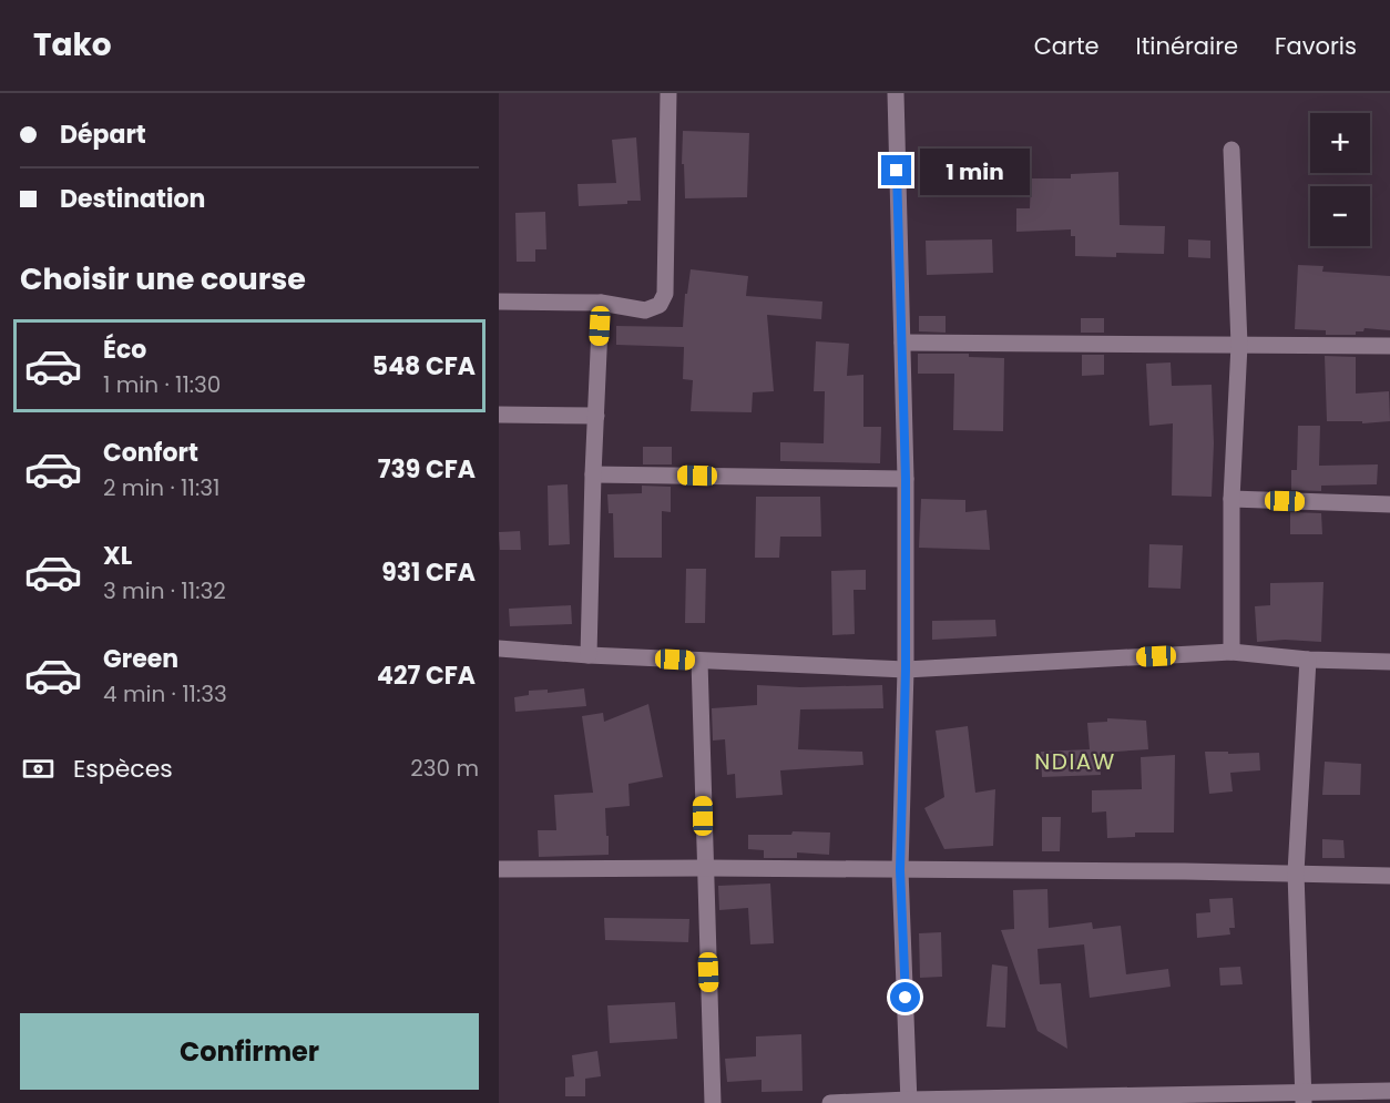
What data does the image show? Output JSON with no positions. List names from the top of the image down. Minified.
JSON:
{"districts":["NDIAW"],"page":{"header":"Tako","nav":["Carte","Itinéraire","Favoris"],"banner":["Départ","Destination"],"map_buttons":["+","−"],"bubble":"1 min","heading":"Choisir une course","list":[{"name":"Éco","note":"1 min · 11:30","value":"548 CFA"},{"name":"Confort","note":"2 min · 11:31","value":"739 CFA"},{"name":"XL","note":"3 min · 11:32","value":"931 CFA"},{"name":"Green","note":"4 min · 11:33","value":"427 CFA"}],"pay":["Espèces","230 m"],"buttons":"Confirmer"}}
